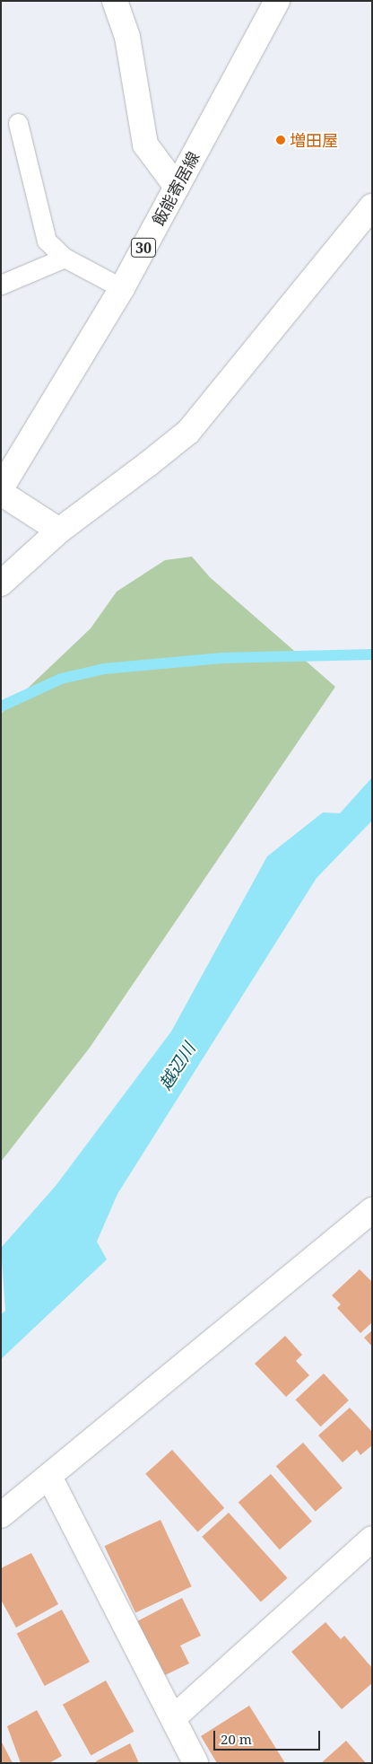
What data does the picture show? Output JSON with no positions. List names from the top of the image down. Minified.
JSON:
{"streets":{"street":["飯能寄居線","30"]},"water":["越辺川"],"places":["増田屋"],"scale_bar":"20 m"}
